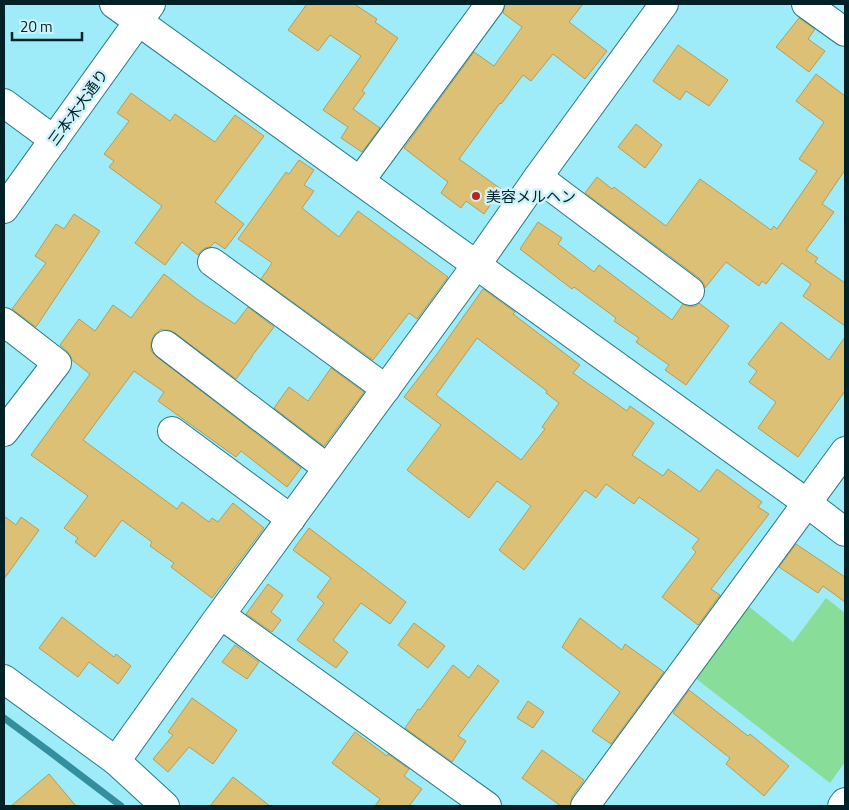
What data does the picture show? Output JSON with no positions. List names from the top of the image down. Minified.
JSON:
{"streets":{"street":["三本木大通り"]},"places":["美容メルヘン"],"scale_bar":"20 m"}
